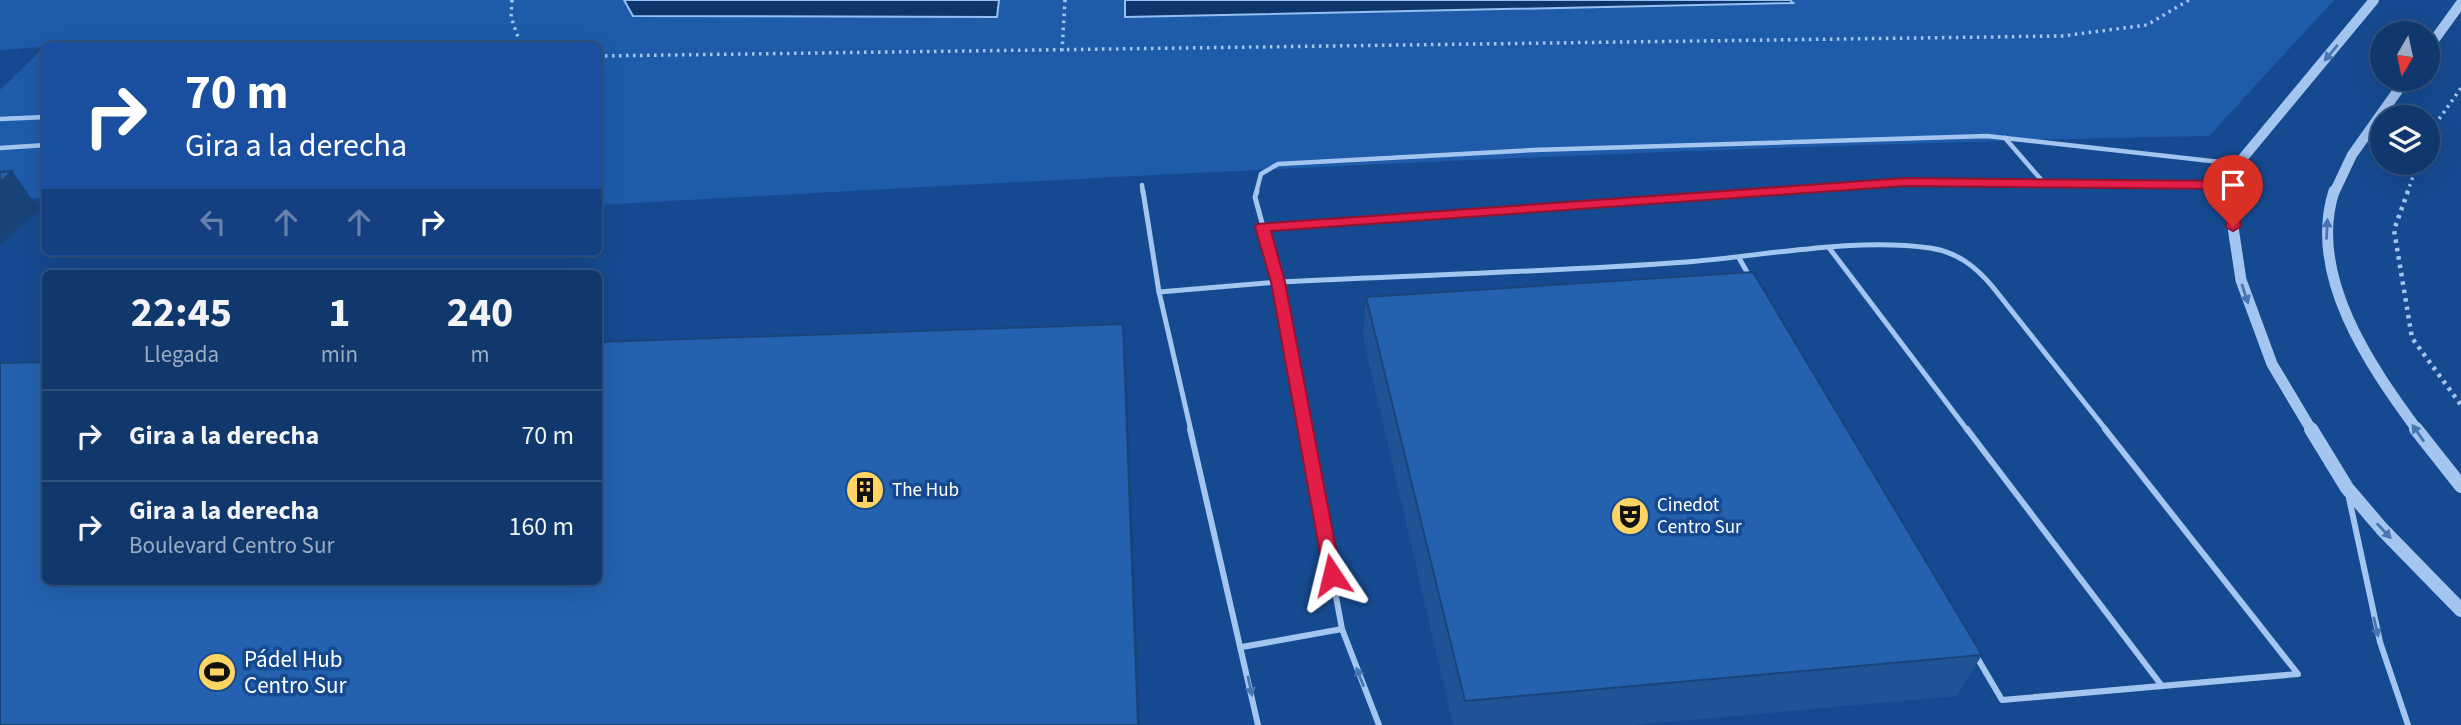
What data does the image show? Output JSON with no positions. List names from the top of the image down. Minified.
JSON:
{"places":{"building":["The Hub"],"theatre":["Cinedot Centro Sur"],"sports":["Pádel Hub Centro Sur"]},"north":"bottom","page":{"turn":["70 m","Gira a la derecha"],"eta":["22:45","Llegada","1","min","240","m"],"list":[{"name":"Gira a la derecha","value":"70 m"},{"name":"Gira a la derecha","note":"Boulevard Centro Sur","value":"160 m"}]}}
